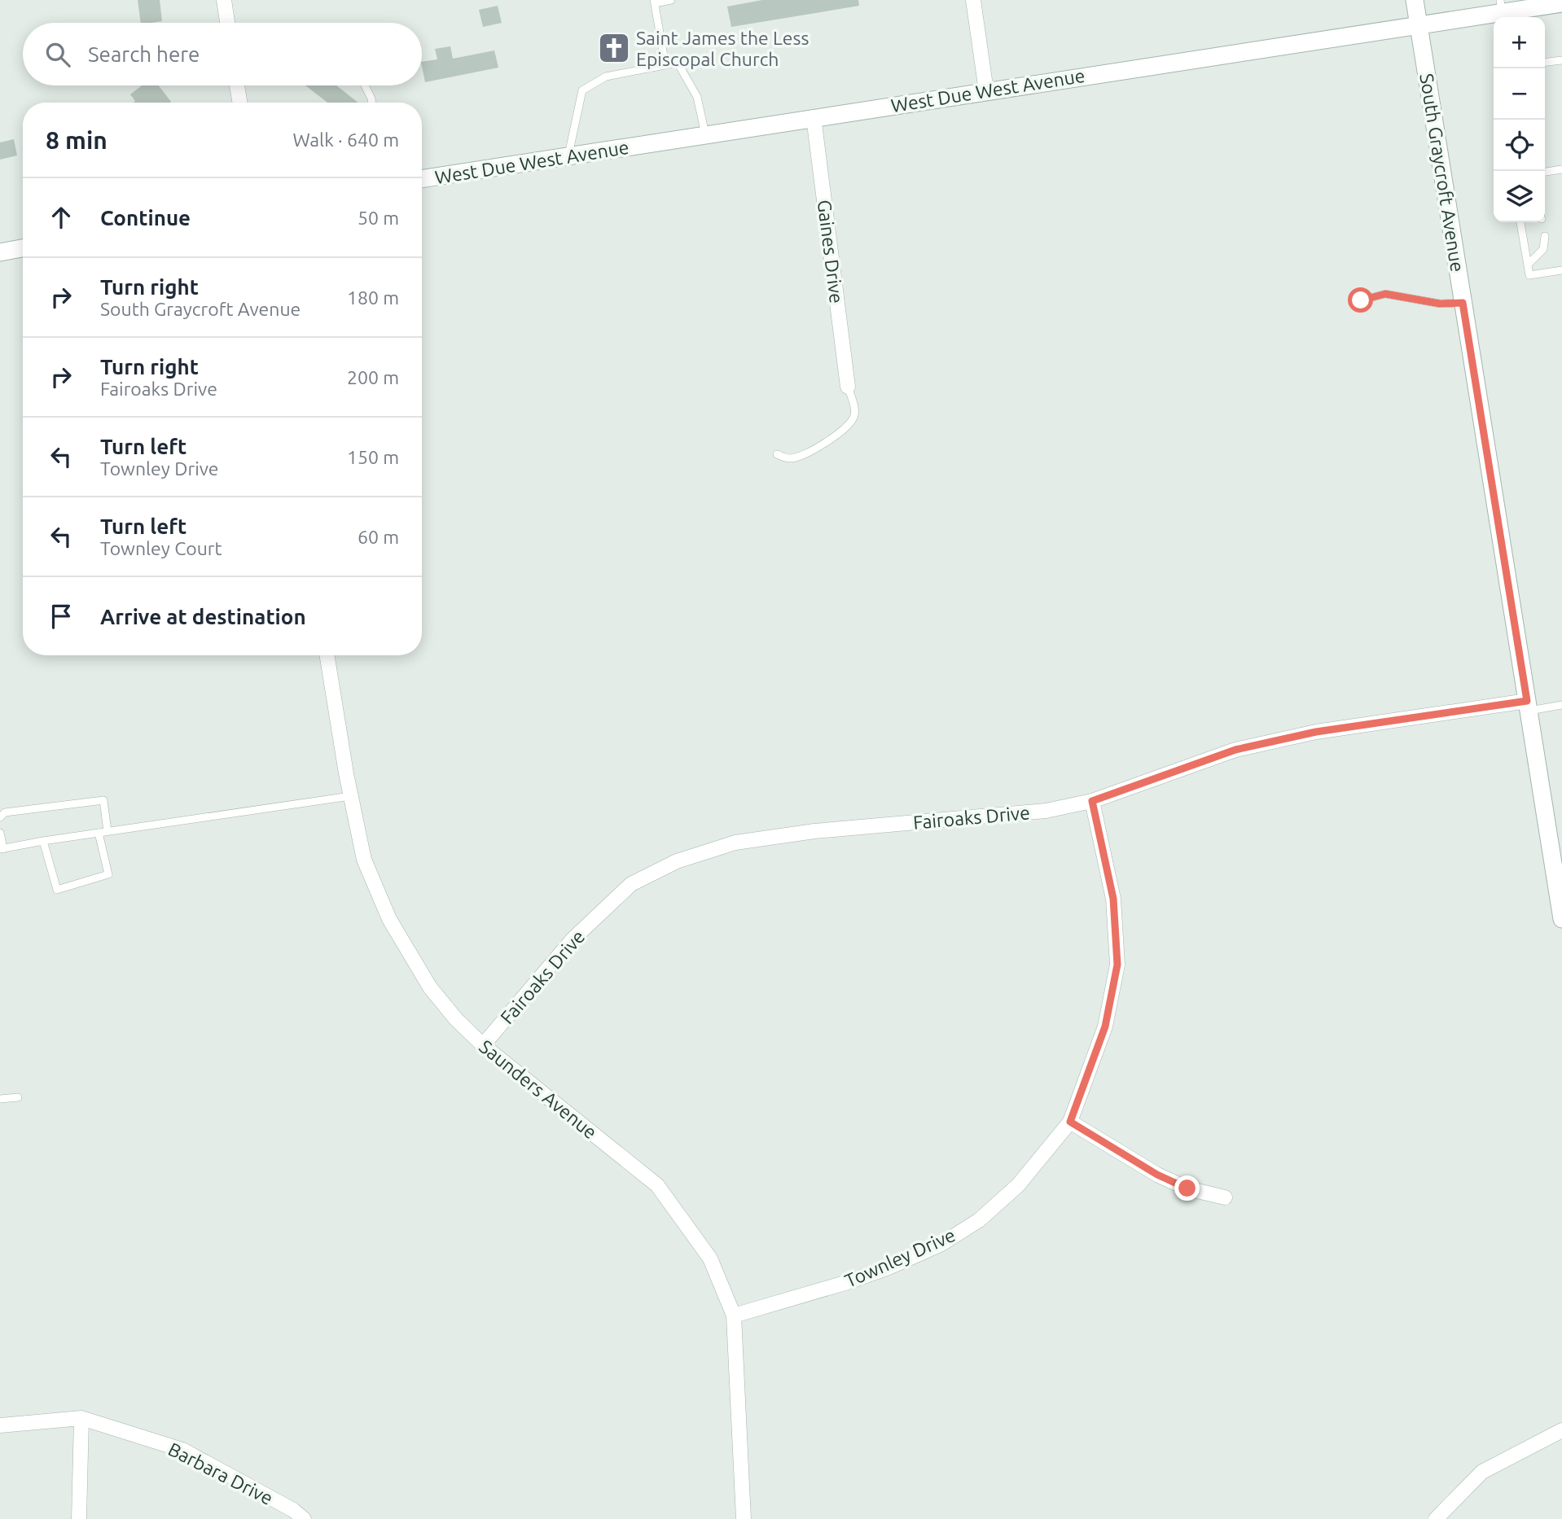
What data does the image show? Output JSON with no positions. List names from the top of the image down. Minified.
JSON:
{"streets":{"main road":["West Due West Avenue","South Graycroft Avenue"],"street":["Gaines Drive","Fairoaks Drive","Saunders Avenue","Townley Drive","Barbara Drive"]},"crossings":[["West Due West Avenue","South Graycroft Avenue"],["West Due West Avenue","Gaines Drive"],["South Graycroft Avenue","Fairoaks Drive"],["Fairoaks Drive","Saunders Avenue"],["Fairoaks Drive","Townley Drive"],["Saunders Avenue","Townley Drive"]],"places":{"church":["Saint James the Less Episcopal Church"]},"page":{"map_buttons":["+","−"],"search":"Search here","heading":["8 min","Walk · 640 m"],"list":[["Continue","50 m"],["Turn right","South Graycroft Avenue","180 m"],["Turn right","Fairoaks Drive","200 m"],["Turn left","Townley Drive","150 m"],["Turn left","Townley Court","60 m"],"Arrive at destination"]}}
